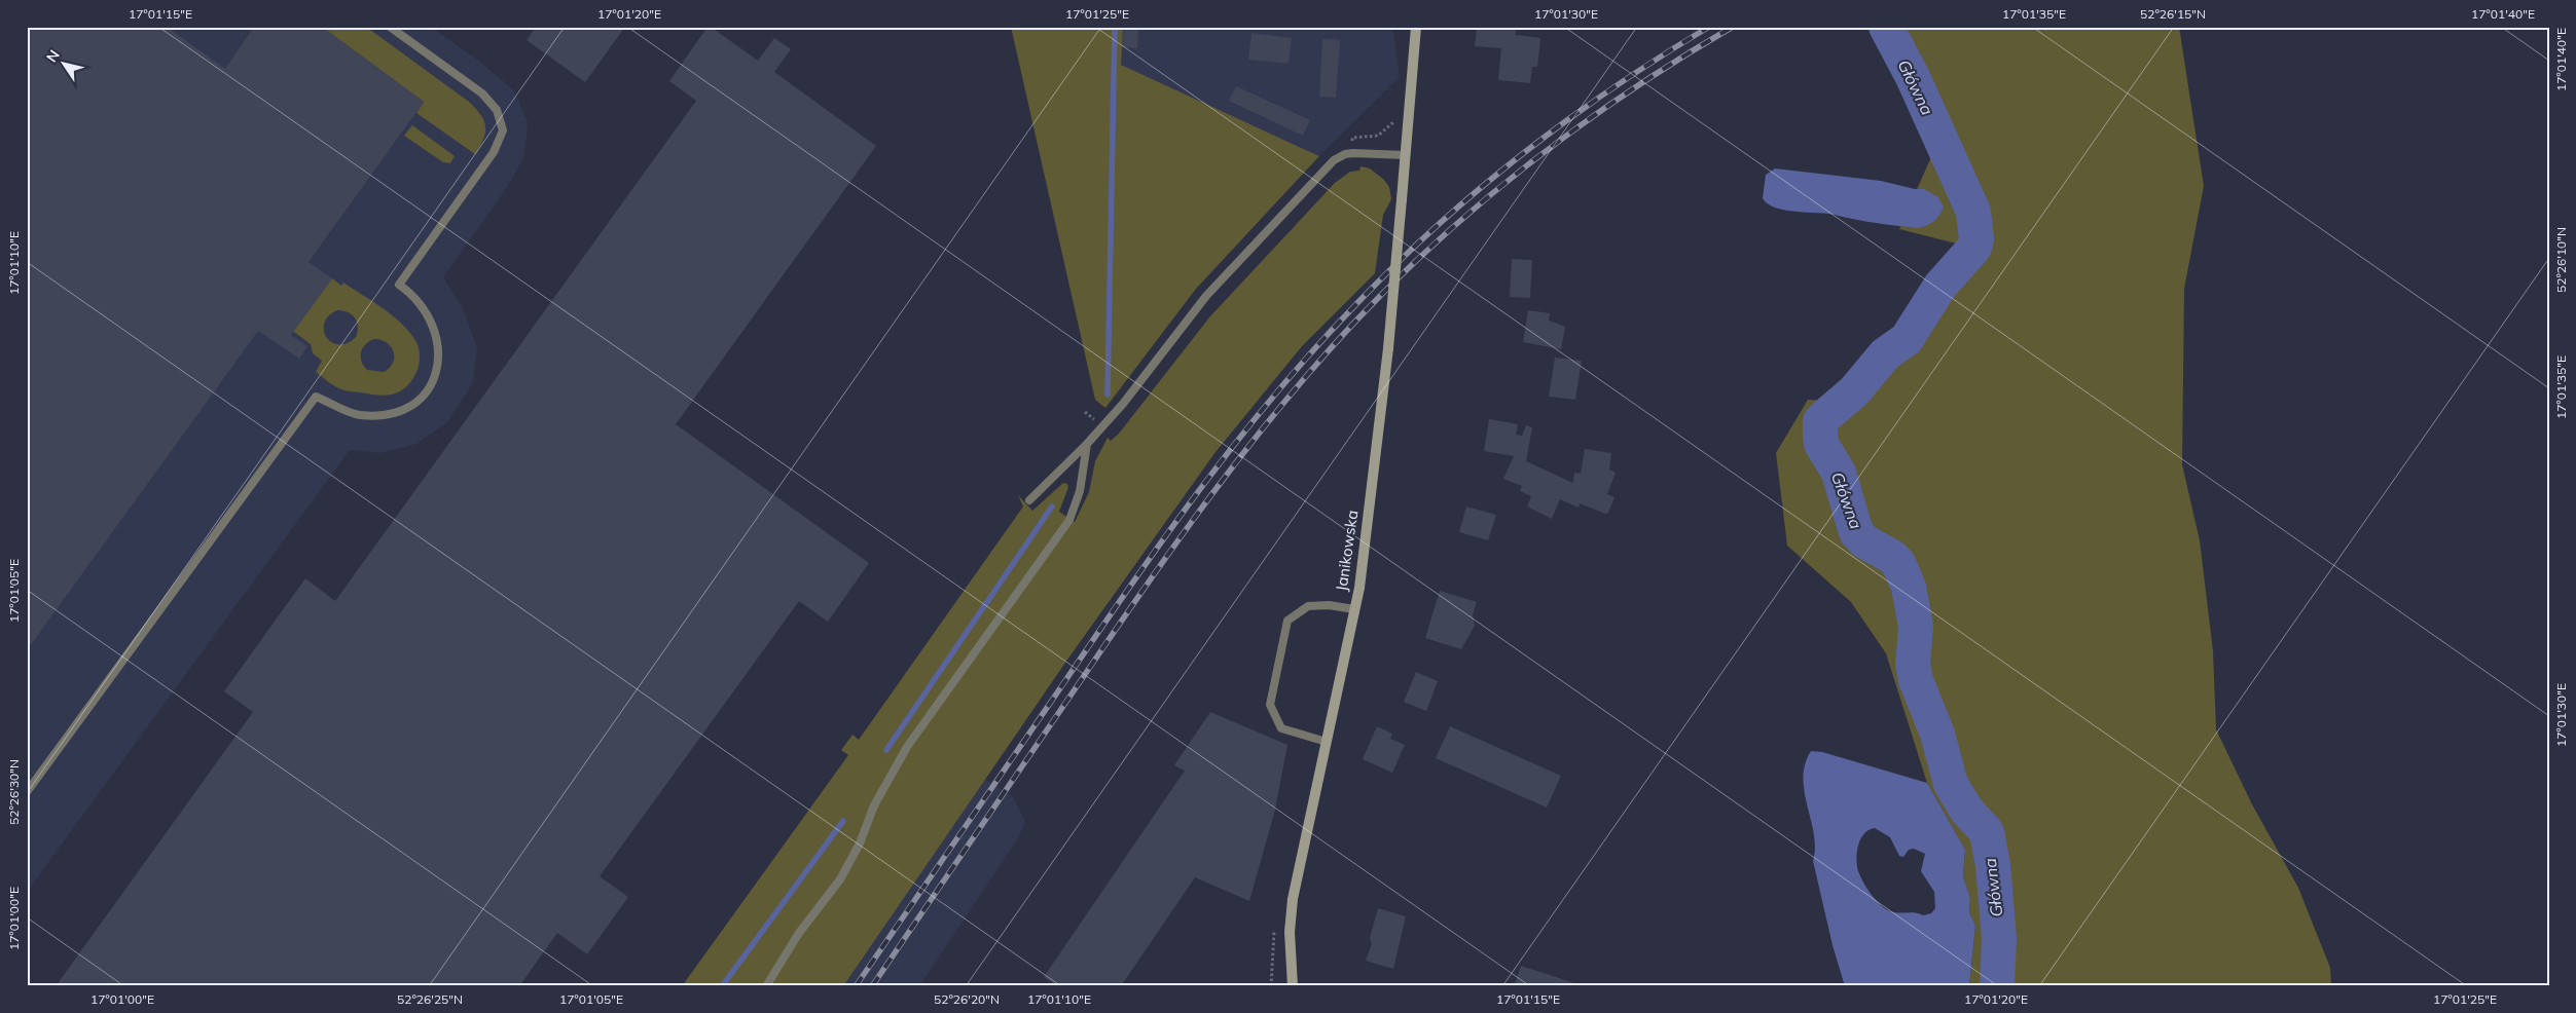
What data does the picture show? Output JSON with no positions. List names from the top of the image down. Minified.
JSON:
{"streets":{"street":["Janikowska"]},"water":["Główna"],"north":"top left","coordinates":["17°01'15\"E","17°01'20\"E","17°01'25\"E","17°01'30\"E","17°01'35\"E","52°26'15\"N","17°01'40\"E","52°26'10\"N","17°01'10\"E","17°01'05\"E","52°26'30\"N","17°01'00\"E","52°26'25\"N","52°26'20\"N"]}
